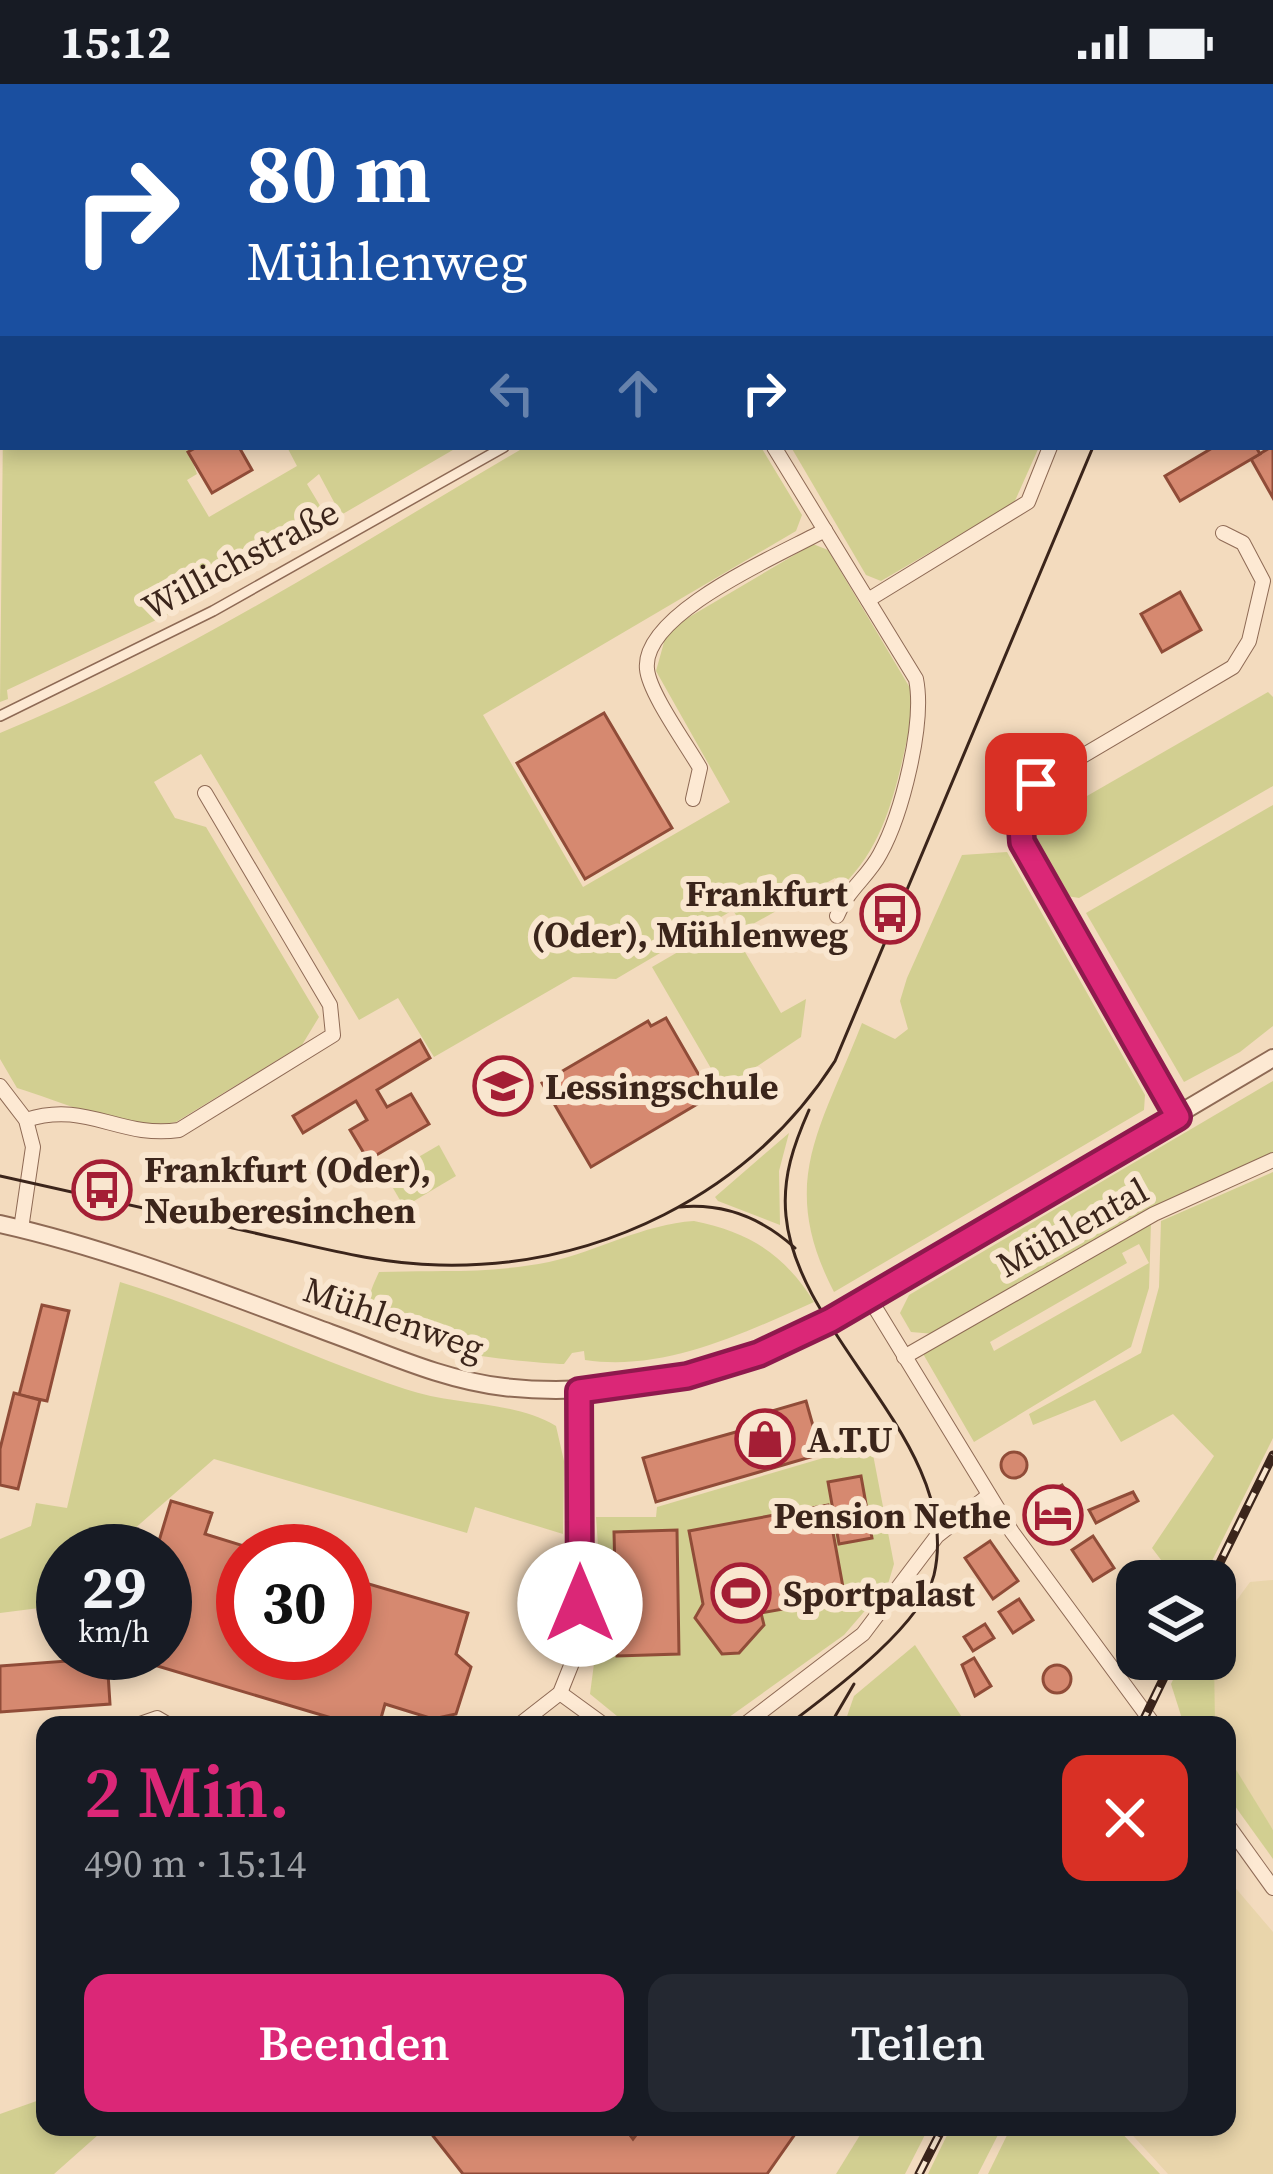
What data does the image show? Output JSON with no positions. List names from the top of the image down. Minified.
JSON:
{"streets":{"street":["Willichstraße","Mühlental","Mühlenweg"]},"places":{"bus stop":["Frankfurt (Oder), Mühlenweg","Frankfurt (Oder), Neuberesinchen"],"school or university":["Lessingschule"],"shop":["A.T.U"],"hotel":["Pension Nethe"],"sports":["Sportpalast"]},"page":{"status":"15:12","turn":["80 m","Mühlenweg"],"speed":"29 km/h","limit":"30","heading":["2 Min.","490 m · 15:14"],"buttons":["Beenden","Teilen"]}}
